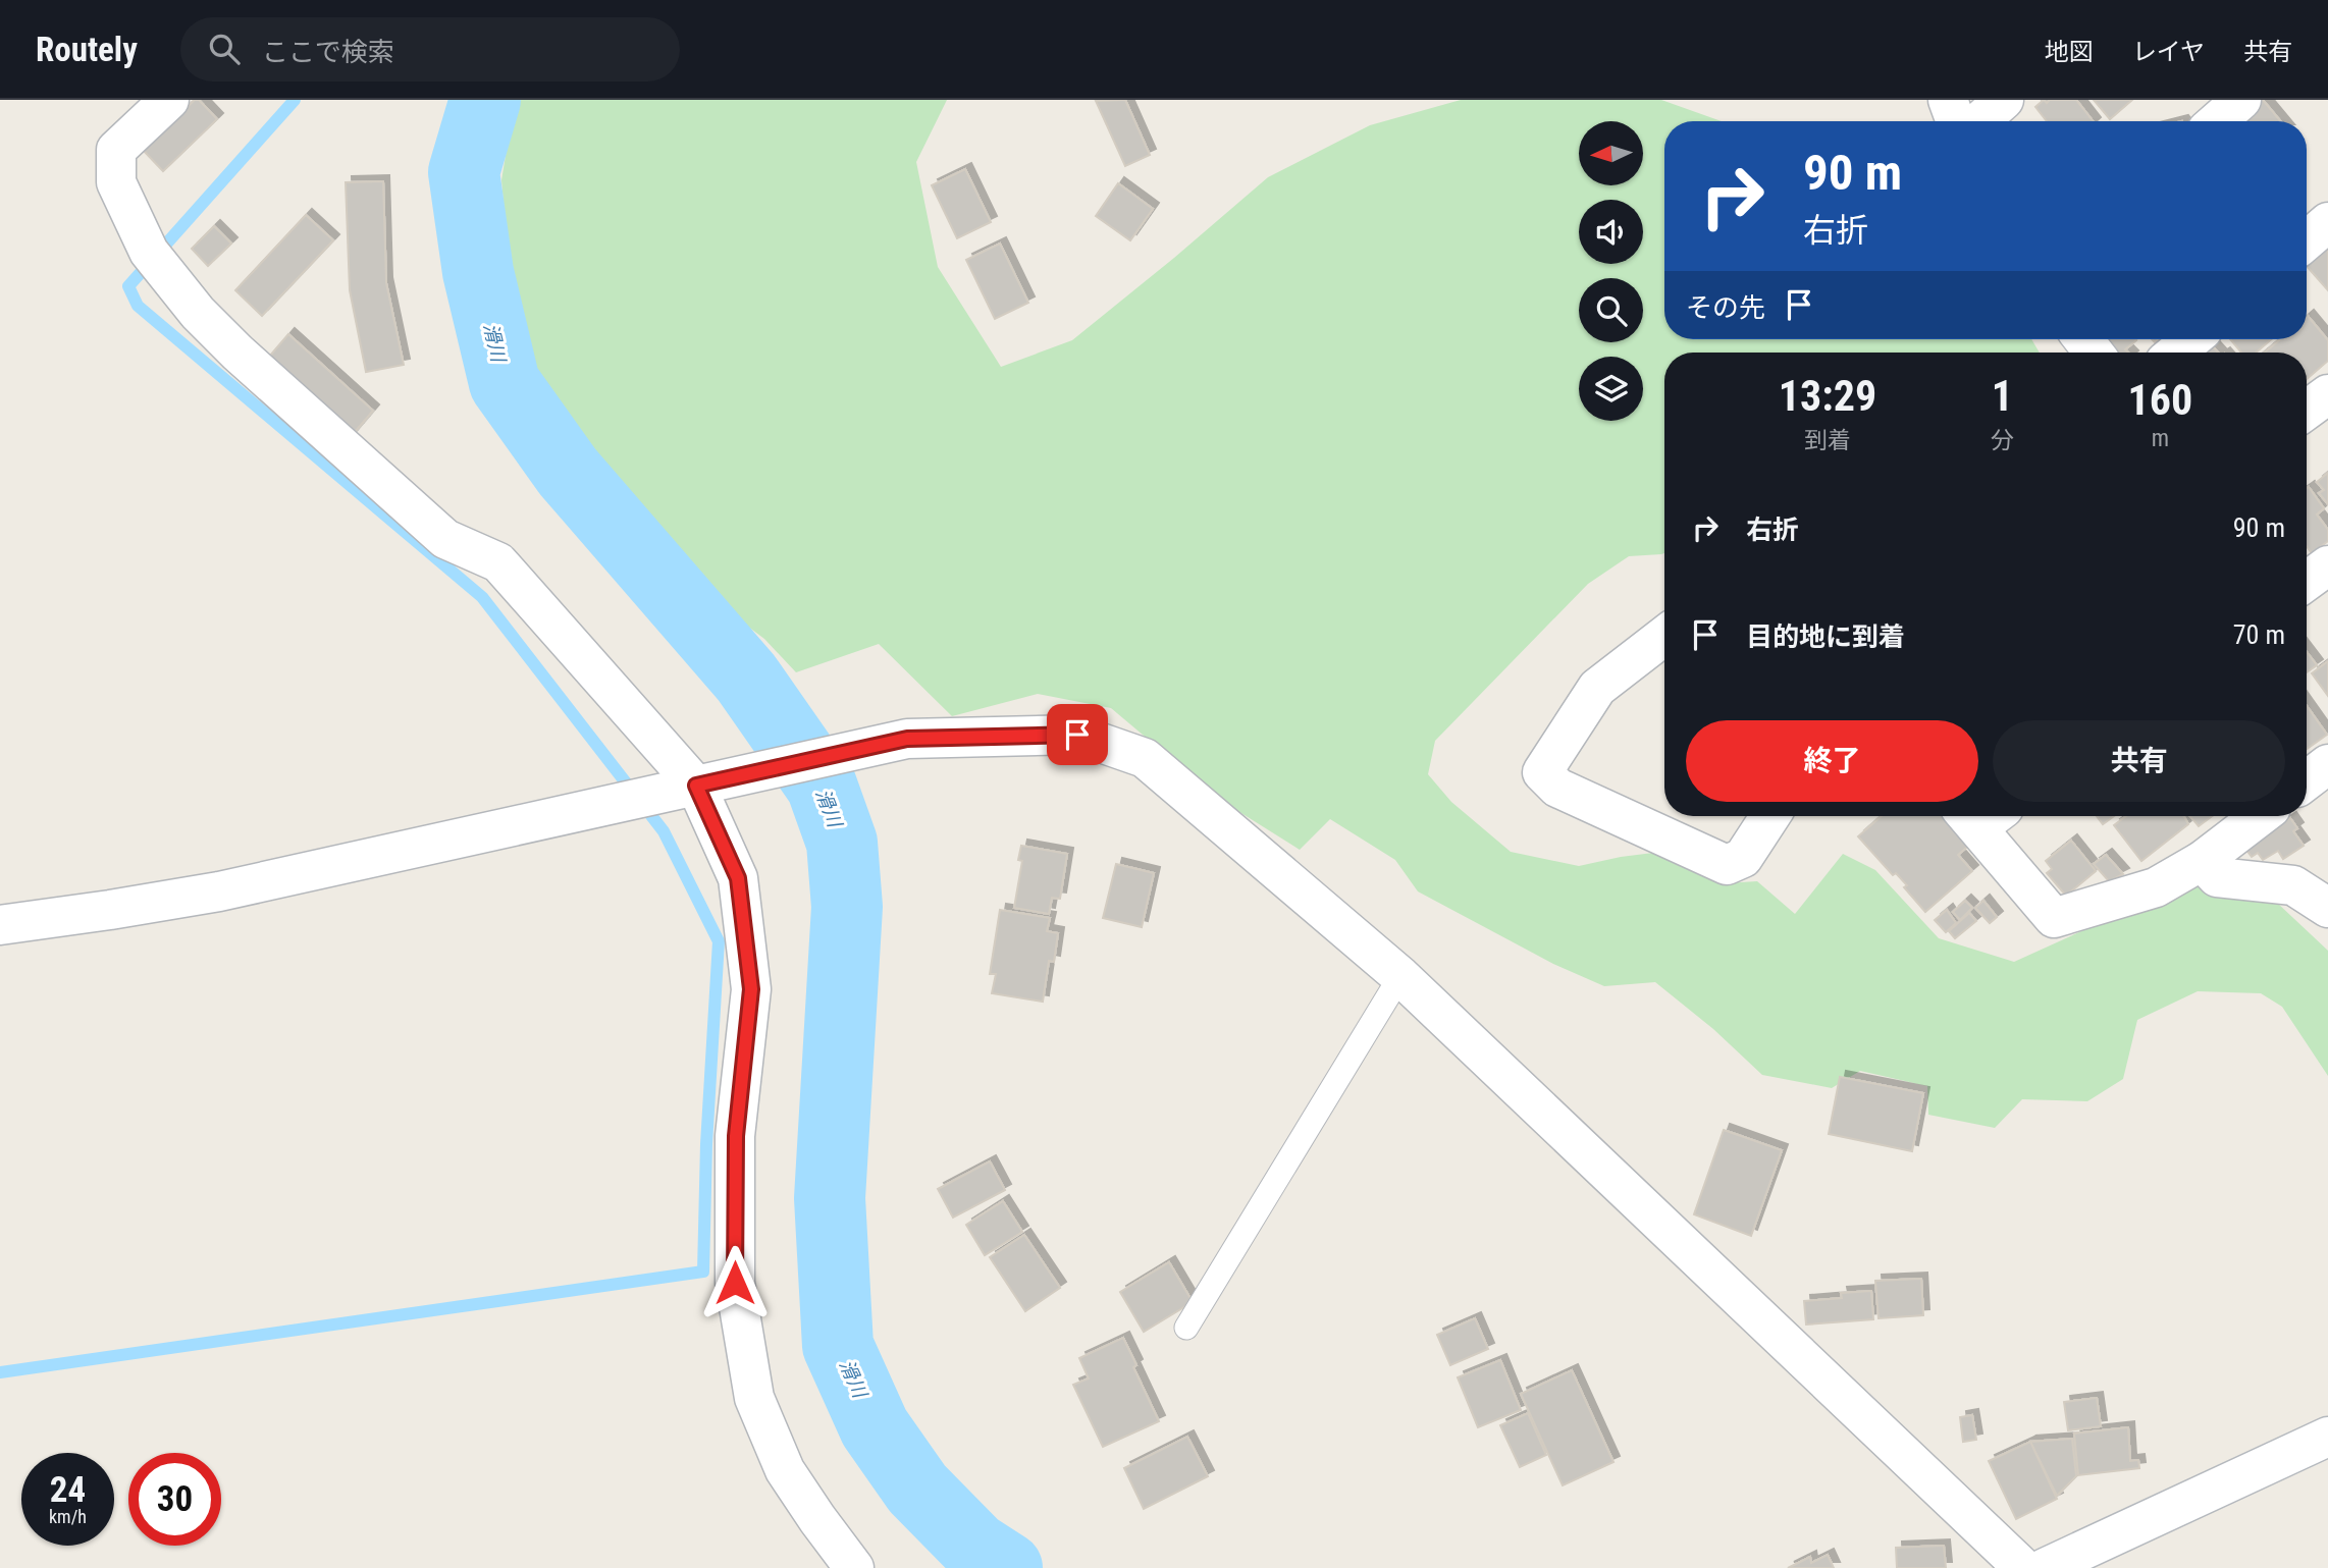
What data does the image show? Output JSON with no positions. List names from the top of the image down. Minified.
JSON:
{"water":["滑川"],"north":"left","page":{"header":"Routely","search":"ここで検索","nav":["地図","レイヤ","共有"],"turn":["90 m","右折"],"then":"その先","eta":["13:29","到着","1","分","160","m"],"list":[{"name":"右折","value":"90 m"},{"name":"目的地に到着","value":"70 m"}],"buttons":["終了","共有"],"speed":"24 km/h","limit":"30"}}
